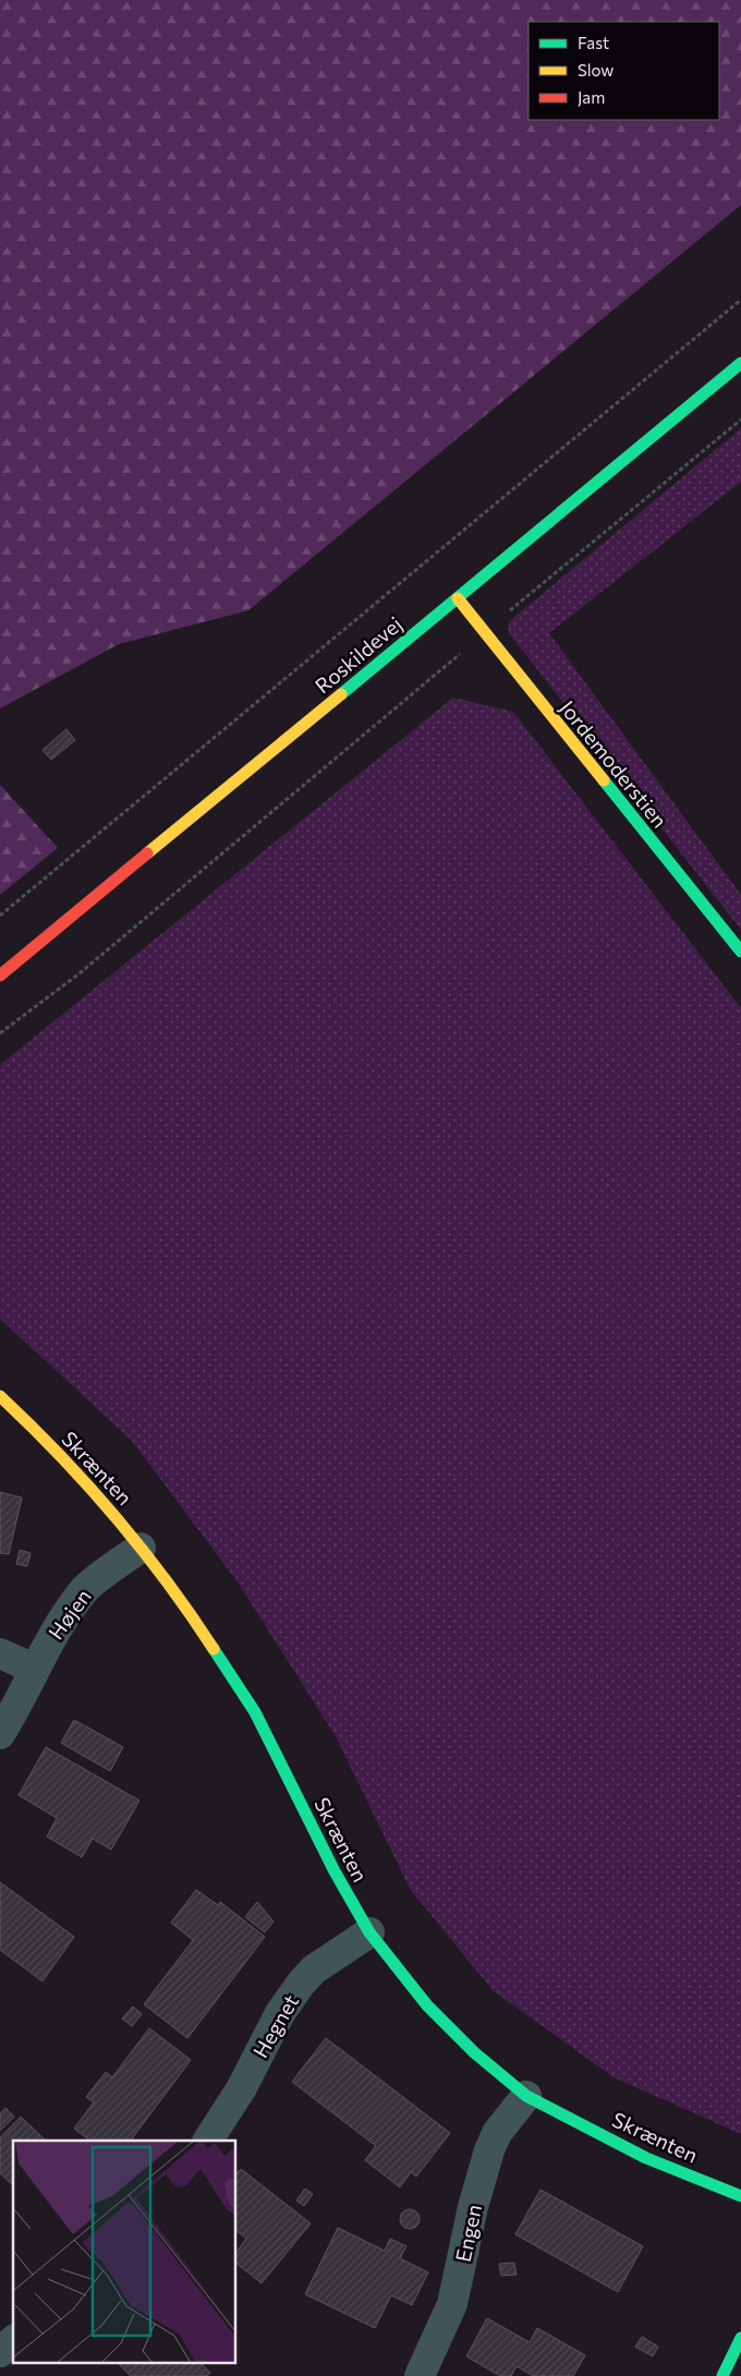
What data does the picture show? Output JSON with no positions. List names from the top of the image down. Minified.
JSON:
{"streets":{"street":["Roskildevej","Jordemoderstien","Skrænten","Højen","Hegnet","Engen"]},"crossings":[["Roskildevej","Jordemoderstien"],["Skrænten","Højen"],["Skrænten","Hegnet"],["Skrænten","Engen"]],"legend":["Fast","Slow","Jam"]}
